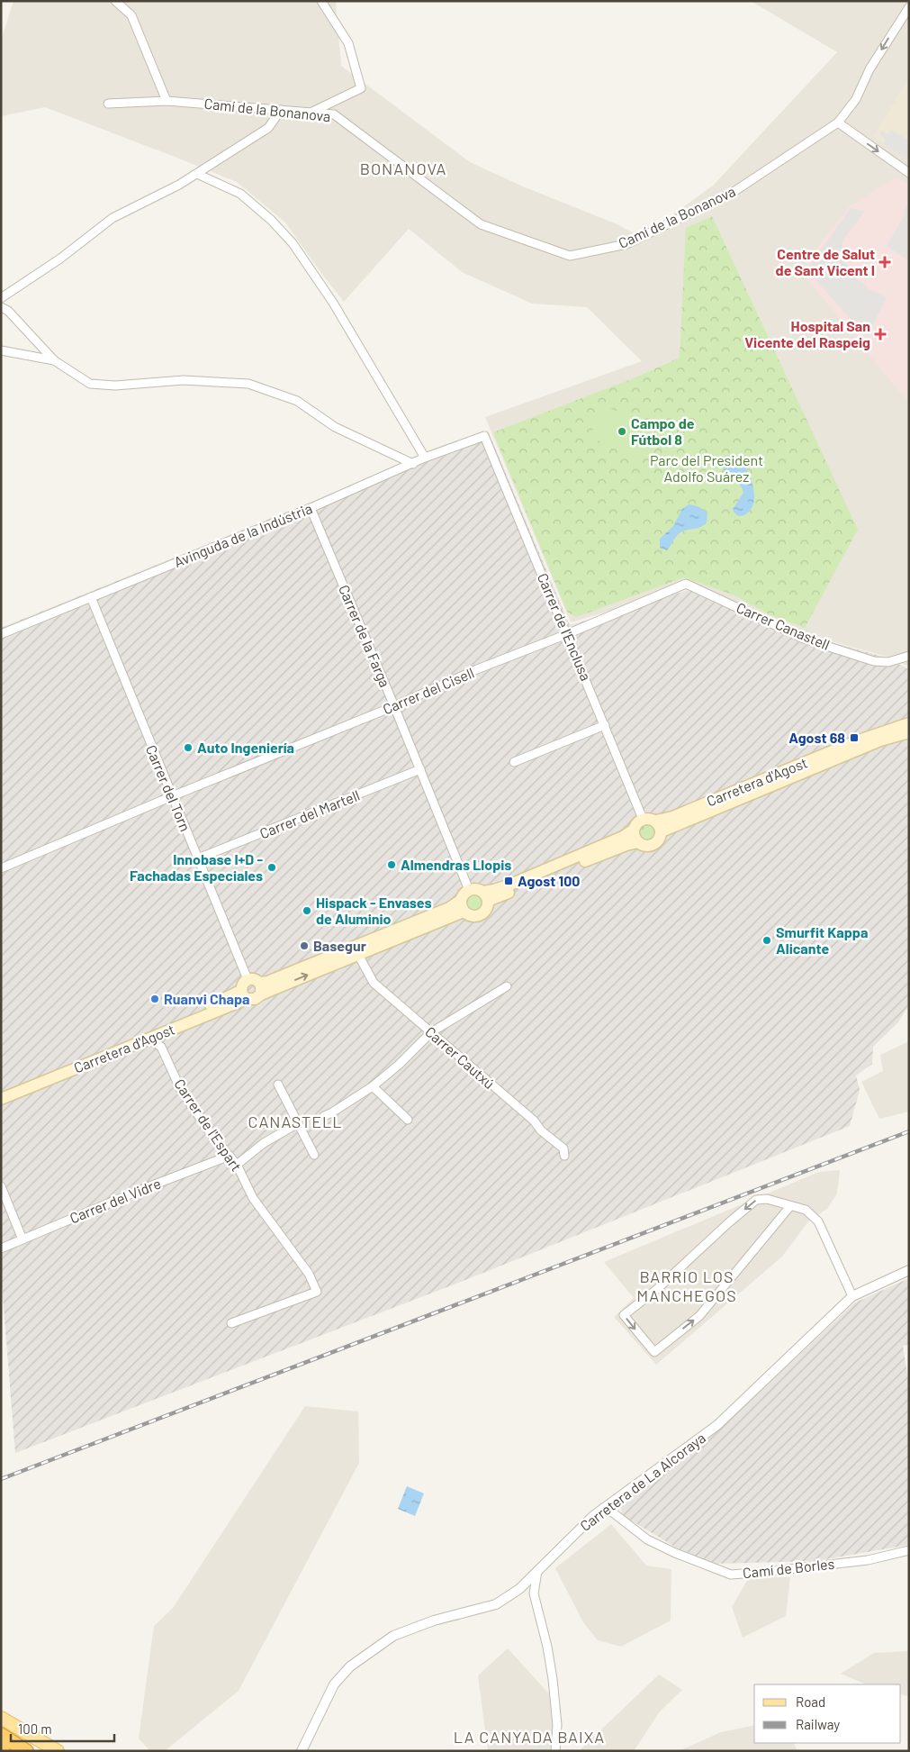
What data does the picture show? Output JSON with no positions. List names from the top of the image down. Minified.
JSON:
{"streets":{"main road":["Carretera d'Agost"],"street":["Camí de la Bonanova","Avinguda de la Indústria","Carrer Canastell","Carrer de l'Enclusa","Carrer de la Farga","Carrer del Cisell","Carrer del Torn","Carrer del Martell","Carrer Cautxú","Carrer de l'Espart","Carrer del Vidre","Carretera de La Alcoraya","Camí de Borles"]},"crossings":[["Avinguda de la Indústria","Carrer de l'Enclusa"],["Avinguda de la Indústria","Carrer de la Farga"],["Avinguda de la Indústria","Carrer del Torn"],["Carrer Canastell","Carrer del Cisell"],["Carrer de l'Enclusa","Carrer del Cisell"],["Carrer de l'Enclusa","Carretera d'Agost"],["Carrer de la Farga","Carrer del Cisell"],["Carrer de la Farga","Carrer del Martell"],["Carrer del Cisell","Carrer del Torn"],["Carretera d'Agost","Carrer del Torn"],["Carrer del Torn","Carrer del Martell"],["Carrer de l'Espart","Carrer del Vidre"],["Carretera de La Alcoraya","Camí de Borles"]],"districts":["BONANOVA","CANASTELL","BARRIO LOS MANCHEGOS","LA CANYADA BAIXA"],"parks":["Parc del President Adolfo Suárez"],"places":{"health":["Centre de Salut de Sant Vicent I","Hospital San Vicente del Raspeig"],"other":["Campo de Fútbol 8","Auto Ingeniería","Almendras Llopis","Innobase I+D - Fachadas Especiales","Hispack - Envases de Aluminio","Smurfit Kappa Alicante","Basegur","Ruanvi Chapa"],"transit":["Agost 68","Agost 100"]},"legend":["Road","Railway"],"scale_bar":"100 m"}
